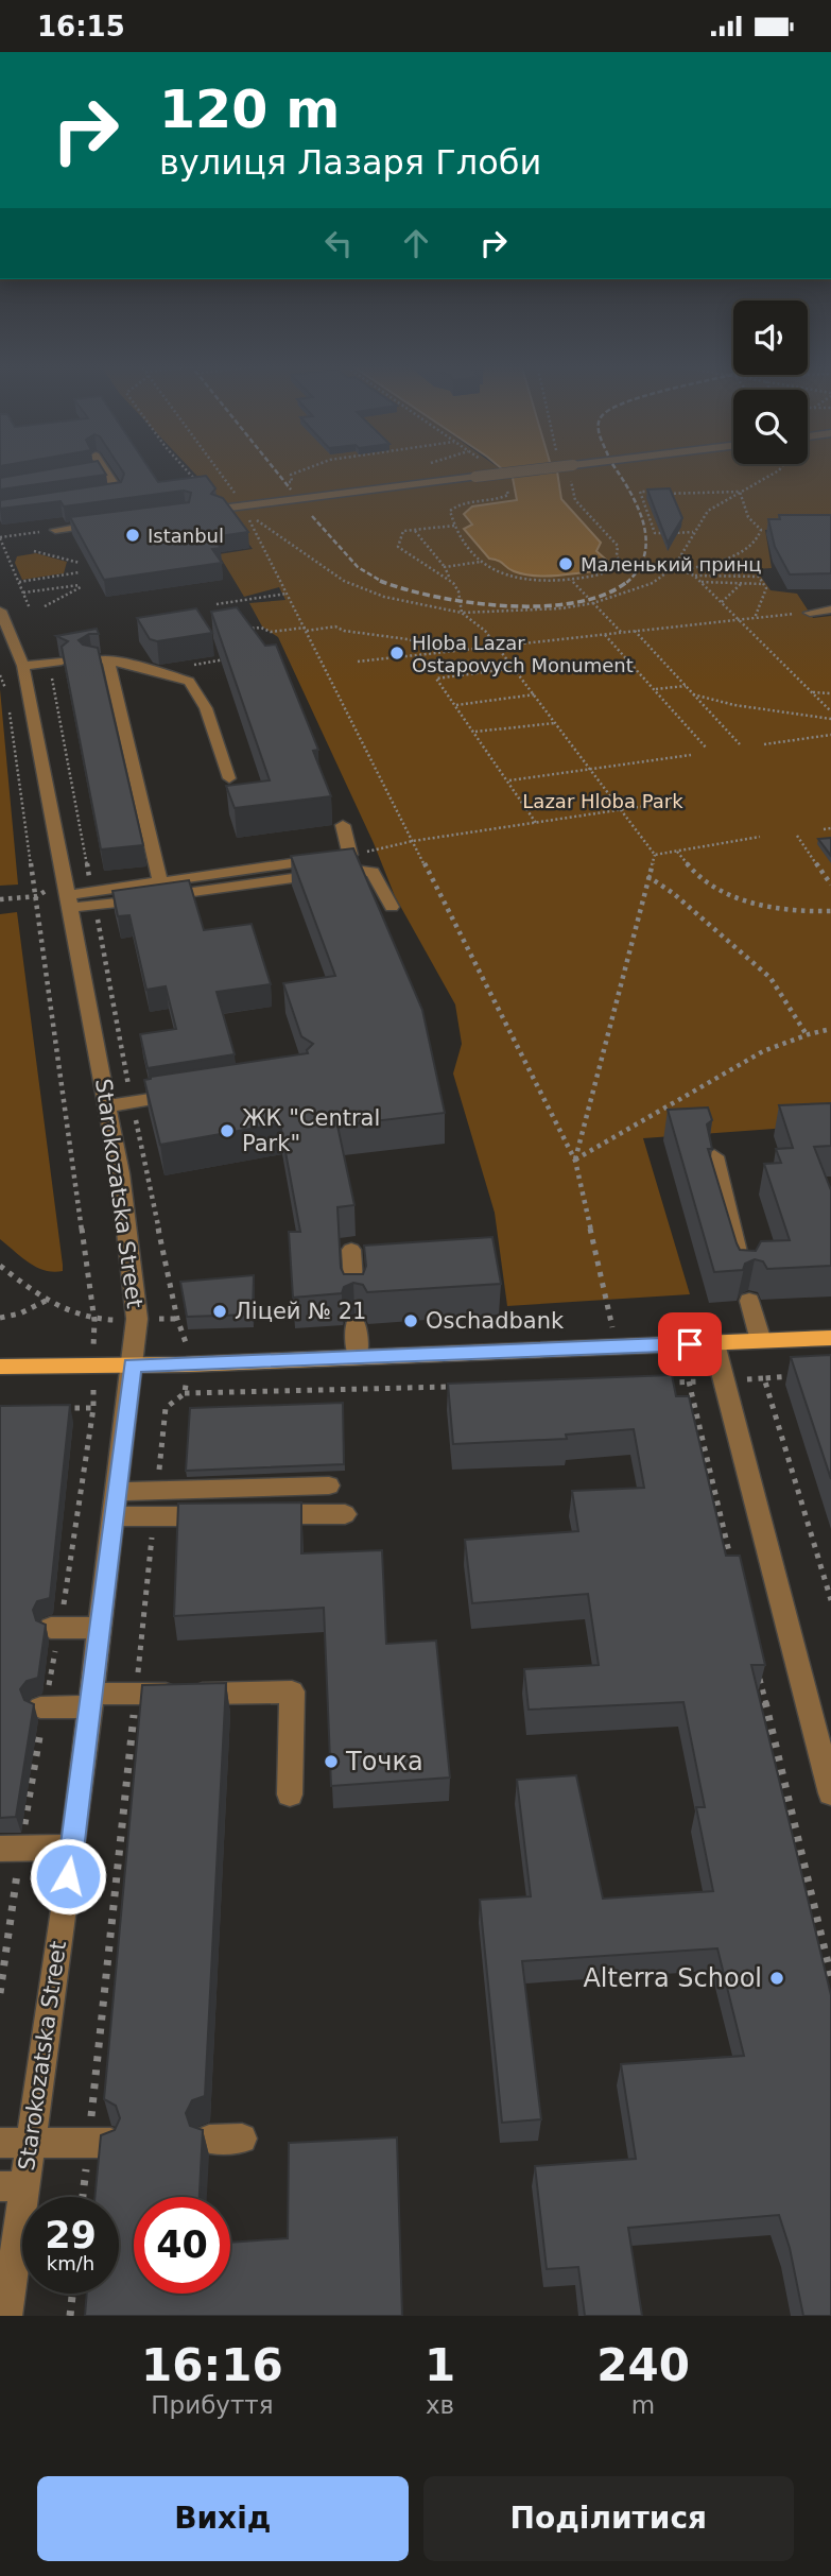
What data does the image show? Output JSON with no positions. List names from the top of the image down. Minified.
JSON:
{"streets":{"street":["Starokozatska Street"]},"parks":["Lazar Hloba Park"],"places":["Istanbul","Маленький принц","Hloba Lazar Ostapovych Monument","ЖК \"Central Park\"","Ліцей № 21","Oschadbank","Точка","Alterra School"],"page":{"status":"16:15","turn":["120 m","вулиця Лазаря Глоби"],"speed":"29 km/h","limit":"40","eta":["16:16","Прибуття","1","хв","240","m"],"buttons":["Вихід","Поділитися"]}}
